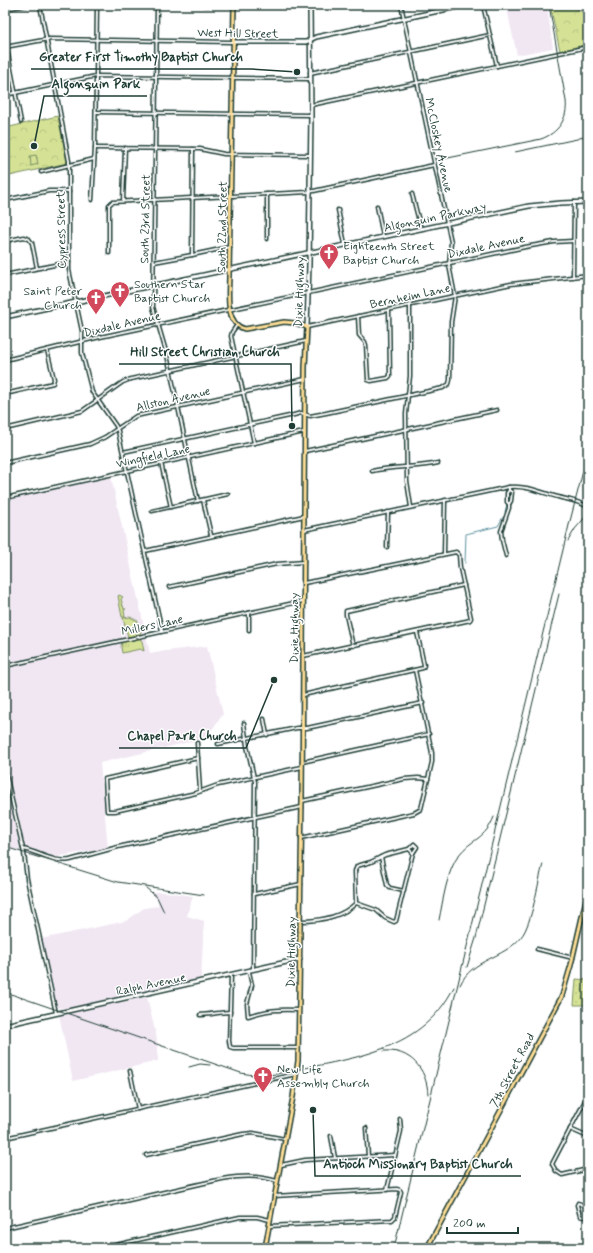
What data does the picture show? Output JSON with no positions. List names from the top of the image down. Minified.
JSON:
{"streets":{"main road":["South 22nd Street","Dixie Highway","Bernheim Lane","7th Street Road"],"street":["West Hill Street","McCloskey Avenue","Algonquin Parkway","South 23rd Street","Cypress Street","Dixdale Avenue","Allston Avenue","Wingfield Lane","Millers Lane","Ralph Avenue"]},"crossings":[["West Hill Street","McCloskey Avenue"],["West Hill Street","South 23rd Street"],["West Hill Street","South 22nd Street"],["West Hill Street","Cypress Street"],["West Hill Street","Dixie Highway"],["McCloskey Avenue","Algonquin Parkway"],["McCloskey Avenue","Dixdale Avenue"],["McCloskey Avenue","Bernheim Lane"],["Algonquin Parkway","South 23rd Street"],["Algonquin Parkway","South 22nd Street"],["Algonquin Parkway","Cypress Street"],["Algonquin Parkway","Dixie Highway"],["South 23rd Street","Dixdale Avenue"],["South 23rd Street","Allston Avenue"],["South 23rd Street","Wingfield Lane"],["South 22nd Street","Dixdale Avenue"],["South 22nd Street","Bernheim Lane"],["Cypress Street","Dixdale Avenue"],["Cypress Street","Allston Avenue"],["Cypress Street","Wingfield Lane"],["Cypress Street","Millers Lane"],["Dixdale Avenue","Dixie Highway"],["Dixie Highway","Bernheim Lane"],["Dixie Highway","Allston Avenue"],["Dixie Highway","Wingfield Lane"],["Dixie Highway","Millers Lane"],["Dixie Highway","Ralph Avenue"]],"places":{"other":["Greater First Timothy Baptist Church","Algonquin Park","Hill Street Christian Church","Chapel Park Church","Antioch Missionary Baptist Church"],"church":["Eighteenth Street Baptist Church","Southern Star Baptist Church","Saint Peter Church","New Life Assembly Church"]},"scale_bar":"200 m"}
